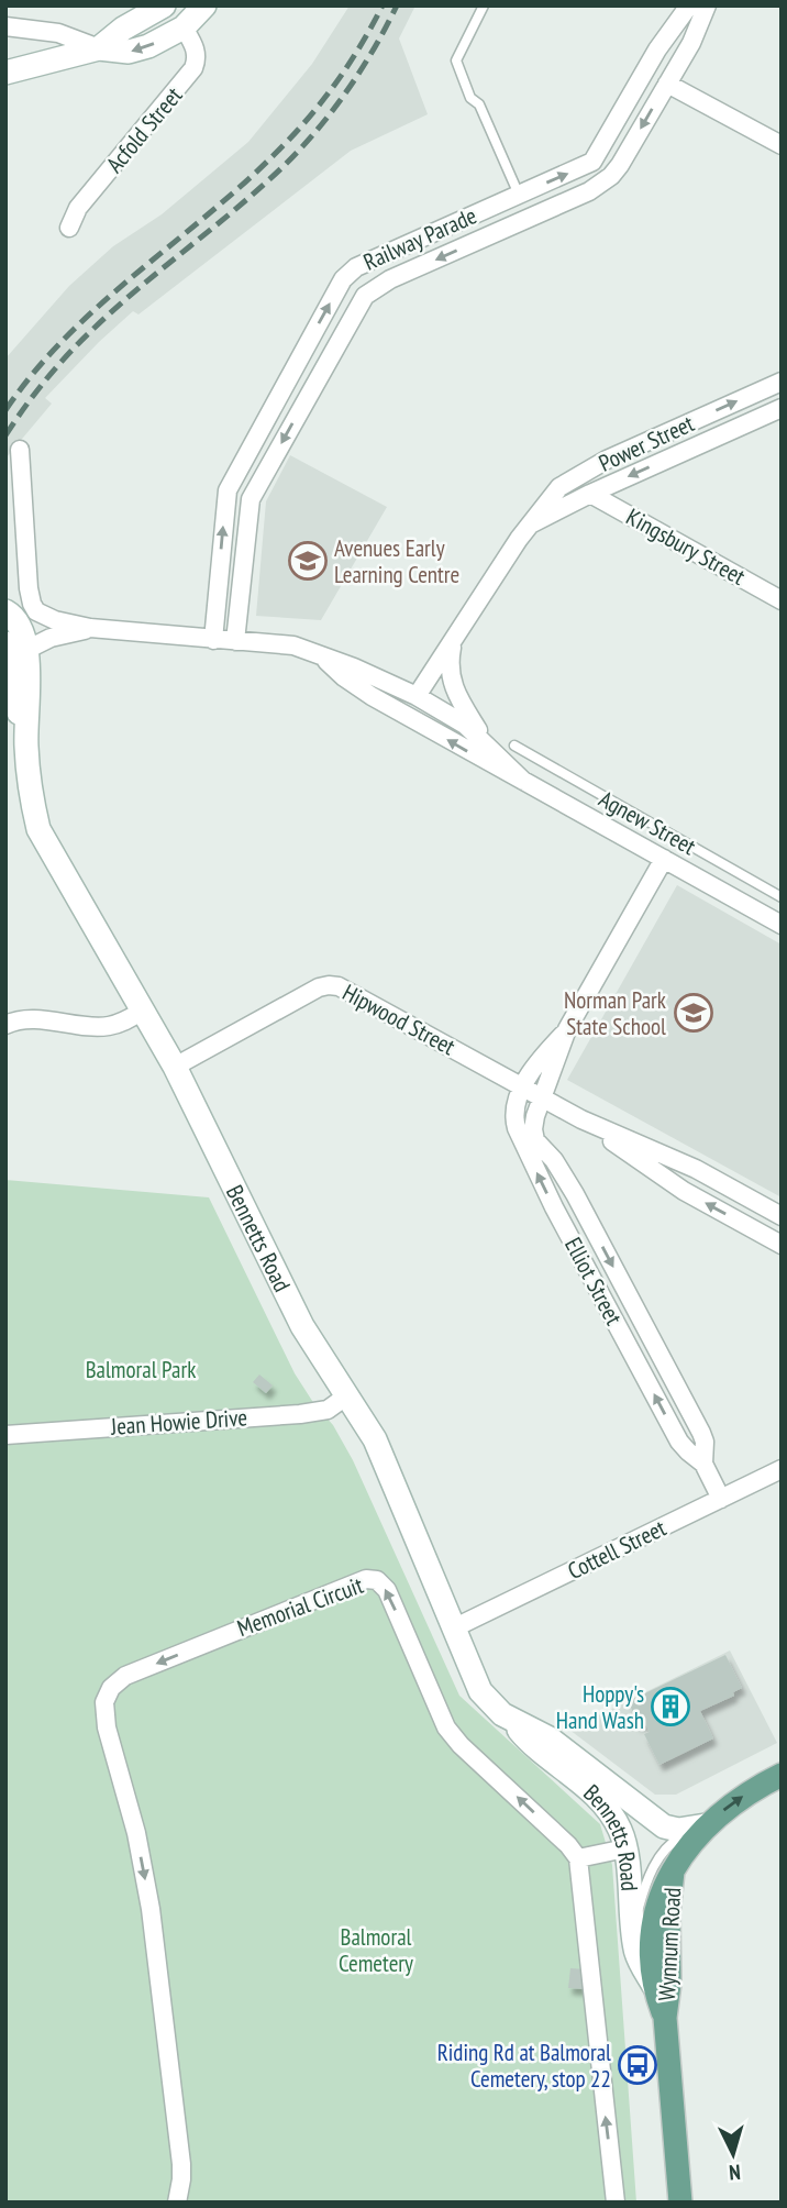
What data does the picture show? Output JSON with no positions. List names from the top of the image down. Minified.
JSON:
{"streets":{"main road":["Bennetts Road","Wynnum Road"],"street":["Acfold Street","Railway Parade","Power Street","Kingsbury Street","Agnew Street","Hipwood Street","Elliot Street","Jean Howie Drive","Cottell Street","Memorial Circuit"]},"crossings":[["Railway Parade","Agnew Street"],["Power Street","Kingsbury Street"],["Power Street","Agnew Street"],["Agnew Street","Bennetts Road"],["Hipwood Street","Bennetts Road"],["Hipwood Street","Elliot Street"],["Bennetts Road","Jean Howie Drive"],["Bennetts Road","Cottell Street"],["Bennetts Road","Wynnum Road"],["Elliot Street","Cottell Street"]],"parks":["Balmoral Park","Balmoral Cemetery"],"places":{"school or university":["Avenues Early Learning Centre","Norman Park State School"],"building":["Hoppy's Hand Wash"],"bus stop":["Riding Rd at Balmoral Cemetery, stop 22"]},"north":"bottom"}
